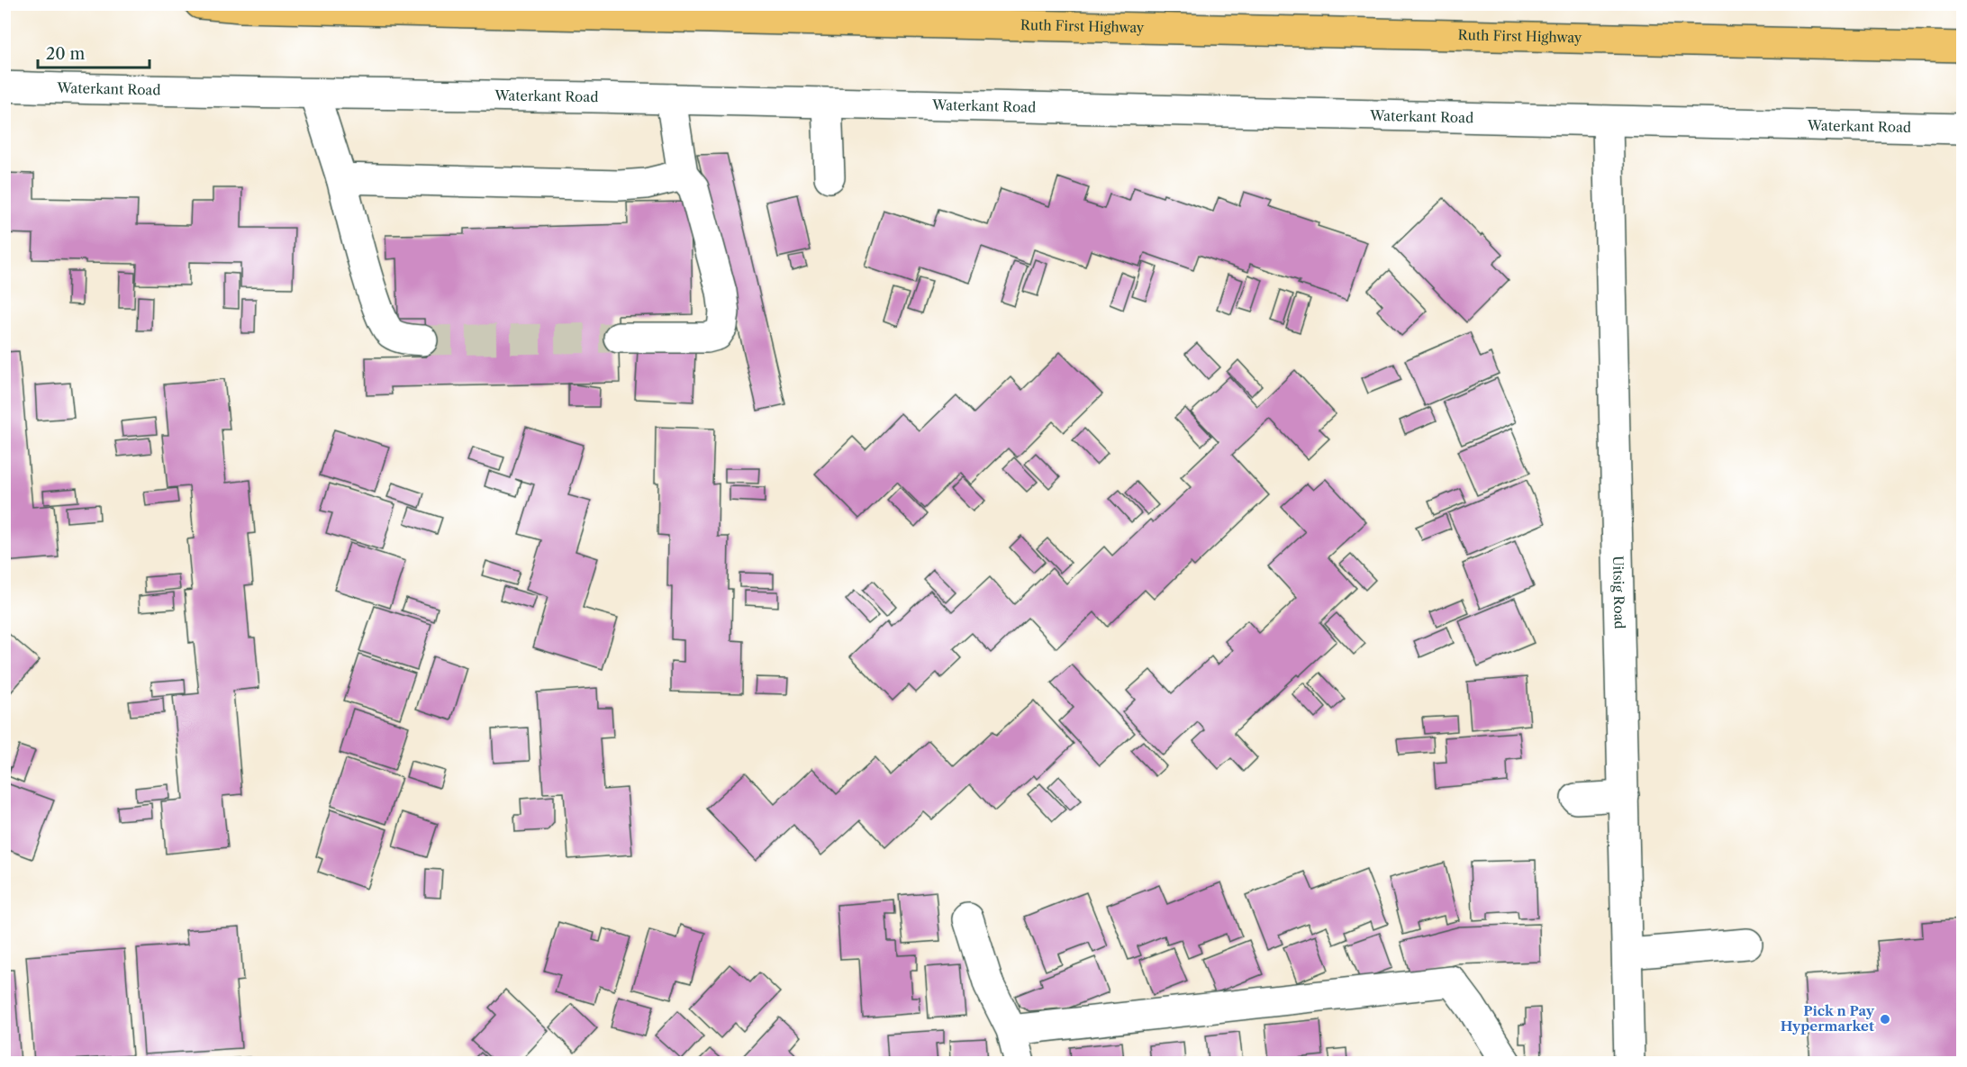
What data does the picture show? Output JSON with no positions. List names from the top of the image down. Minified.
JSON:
{"streets":{"highway":["Ruth First Highway"],"street":["Waterkant Road","Uitsig Road"]},"crossings":[["Waterkant Road","Uitsig Road"]],"places":["Pick n Pay Hypermarket"],"scale_bar":"20 m"}
